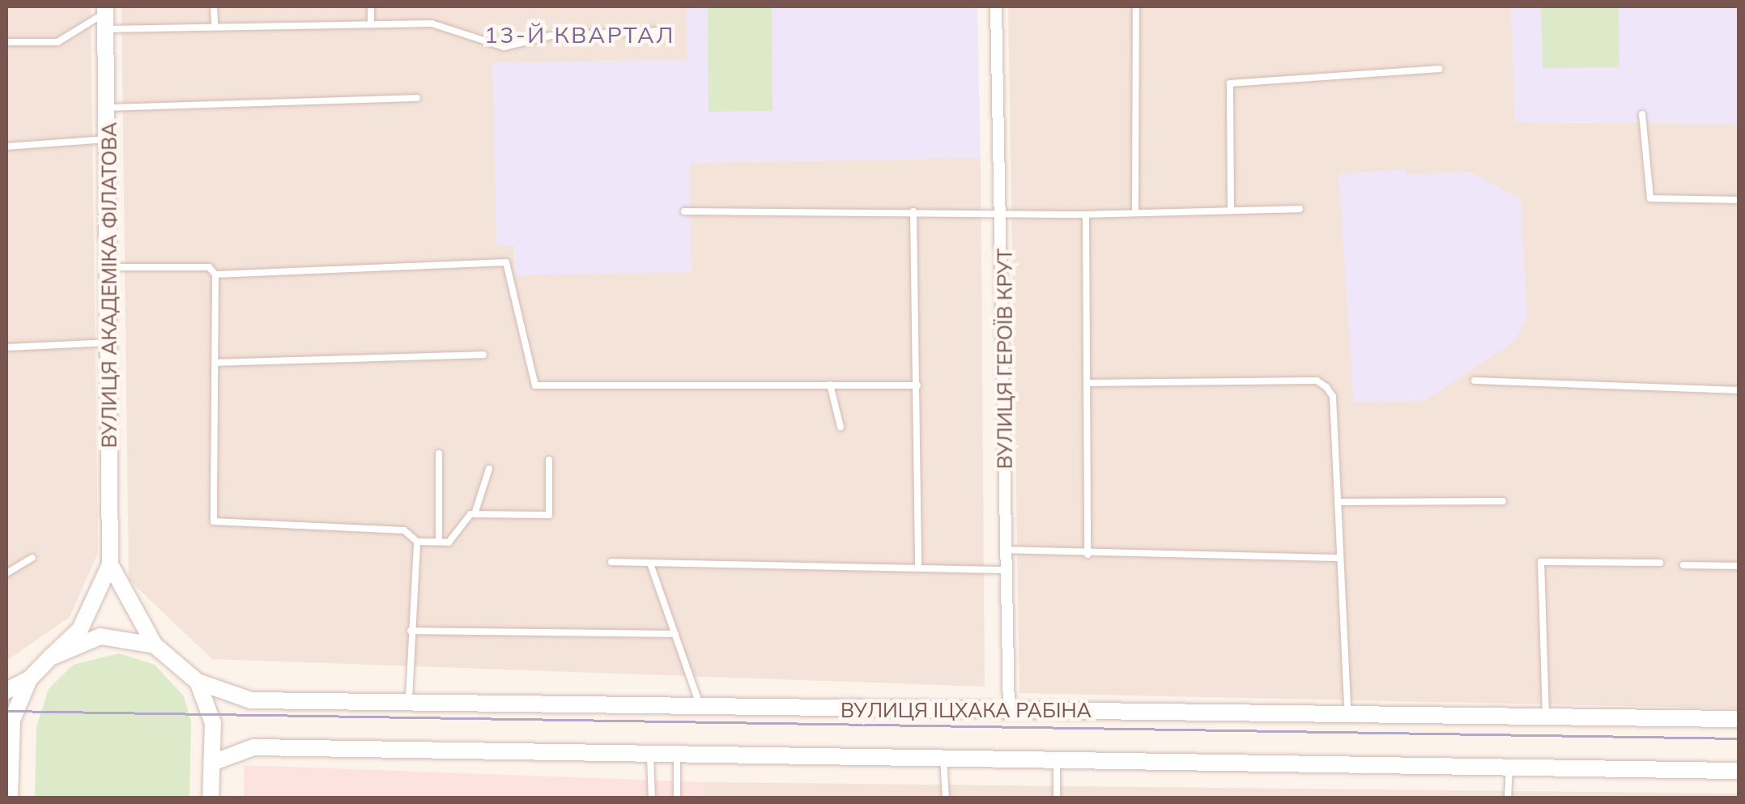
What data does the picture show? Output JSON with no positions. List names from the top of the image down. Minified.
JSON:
{"streets":{"main road":["ВУЛИЦЯ АКАДЕМІКА ФІЛАТОВА","ВУЛИЦЯ ІЦХАКА РАБІНА"],"street":["ВУЛИЦЯ ГЕРОЇВ КРУТ"]},"crossings":[["ВУЛИЦЯ ГЕРОЇВ КРУТ","ВУЛИЦЯ ІЦХАКА РАБІНА"]],"districts":["13-Й КВАРТАЛ"]}
